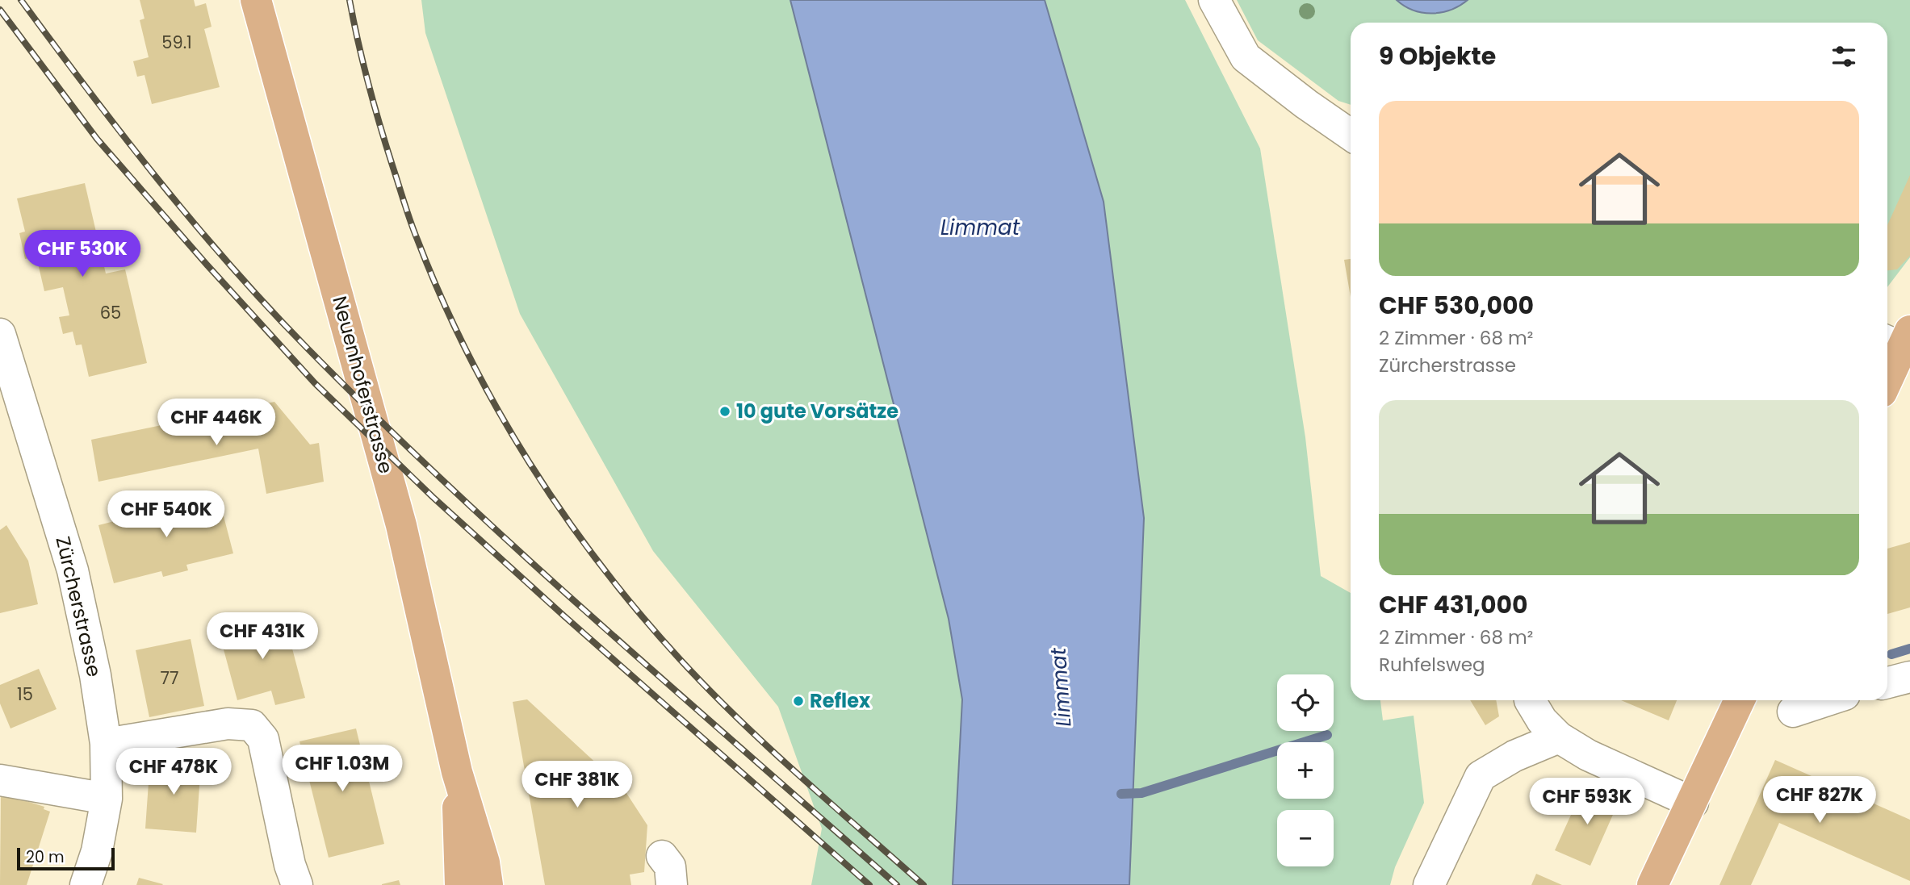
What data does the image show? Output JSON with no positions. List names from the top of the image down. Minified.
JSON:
{"streets":{"main road":["Neuenhoferstrasse"],"street":["Zürcherstrasse"]},"water":["Limmat"],"places":["10 gute Vorsätze","Reflex"],"house_numbers":["59.1","65","77","15"],"scale_bar":"20 m","page":{"heading":"9 Objekte","list":[{"name":"CHF 530,000","note":"2 Zimmer · 68 m² · Zürcherstrasse"},{"name":"CHF 431,000","note":"2 Zimmer · 68 m² · Ruhfelsweg"}],"price":["CHF 530K","CHF 446K","CHF 540K","CHF 431K","CHF 1.03M","CHF 478K","CHF 381K","CHF 827K","CHF 593K"],"map_buttons":["+","−"],"scale":"20 m"}}
